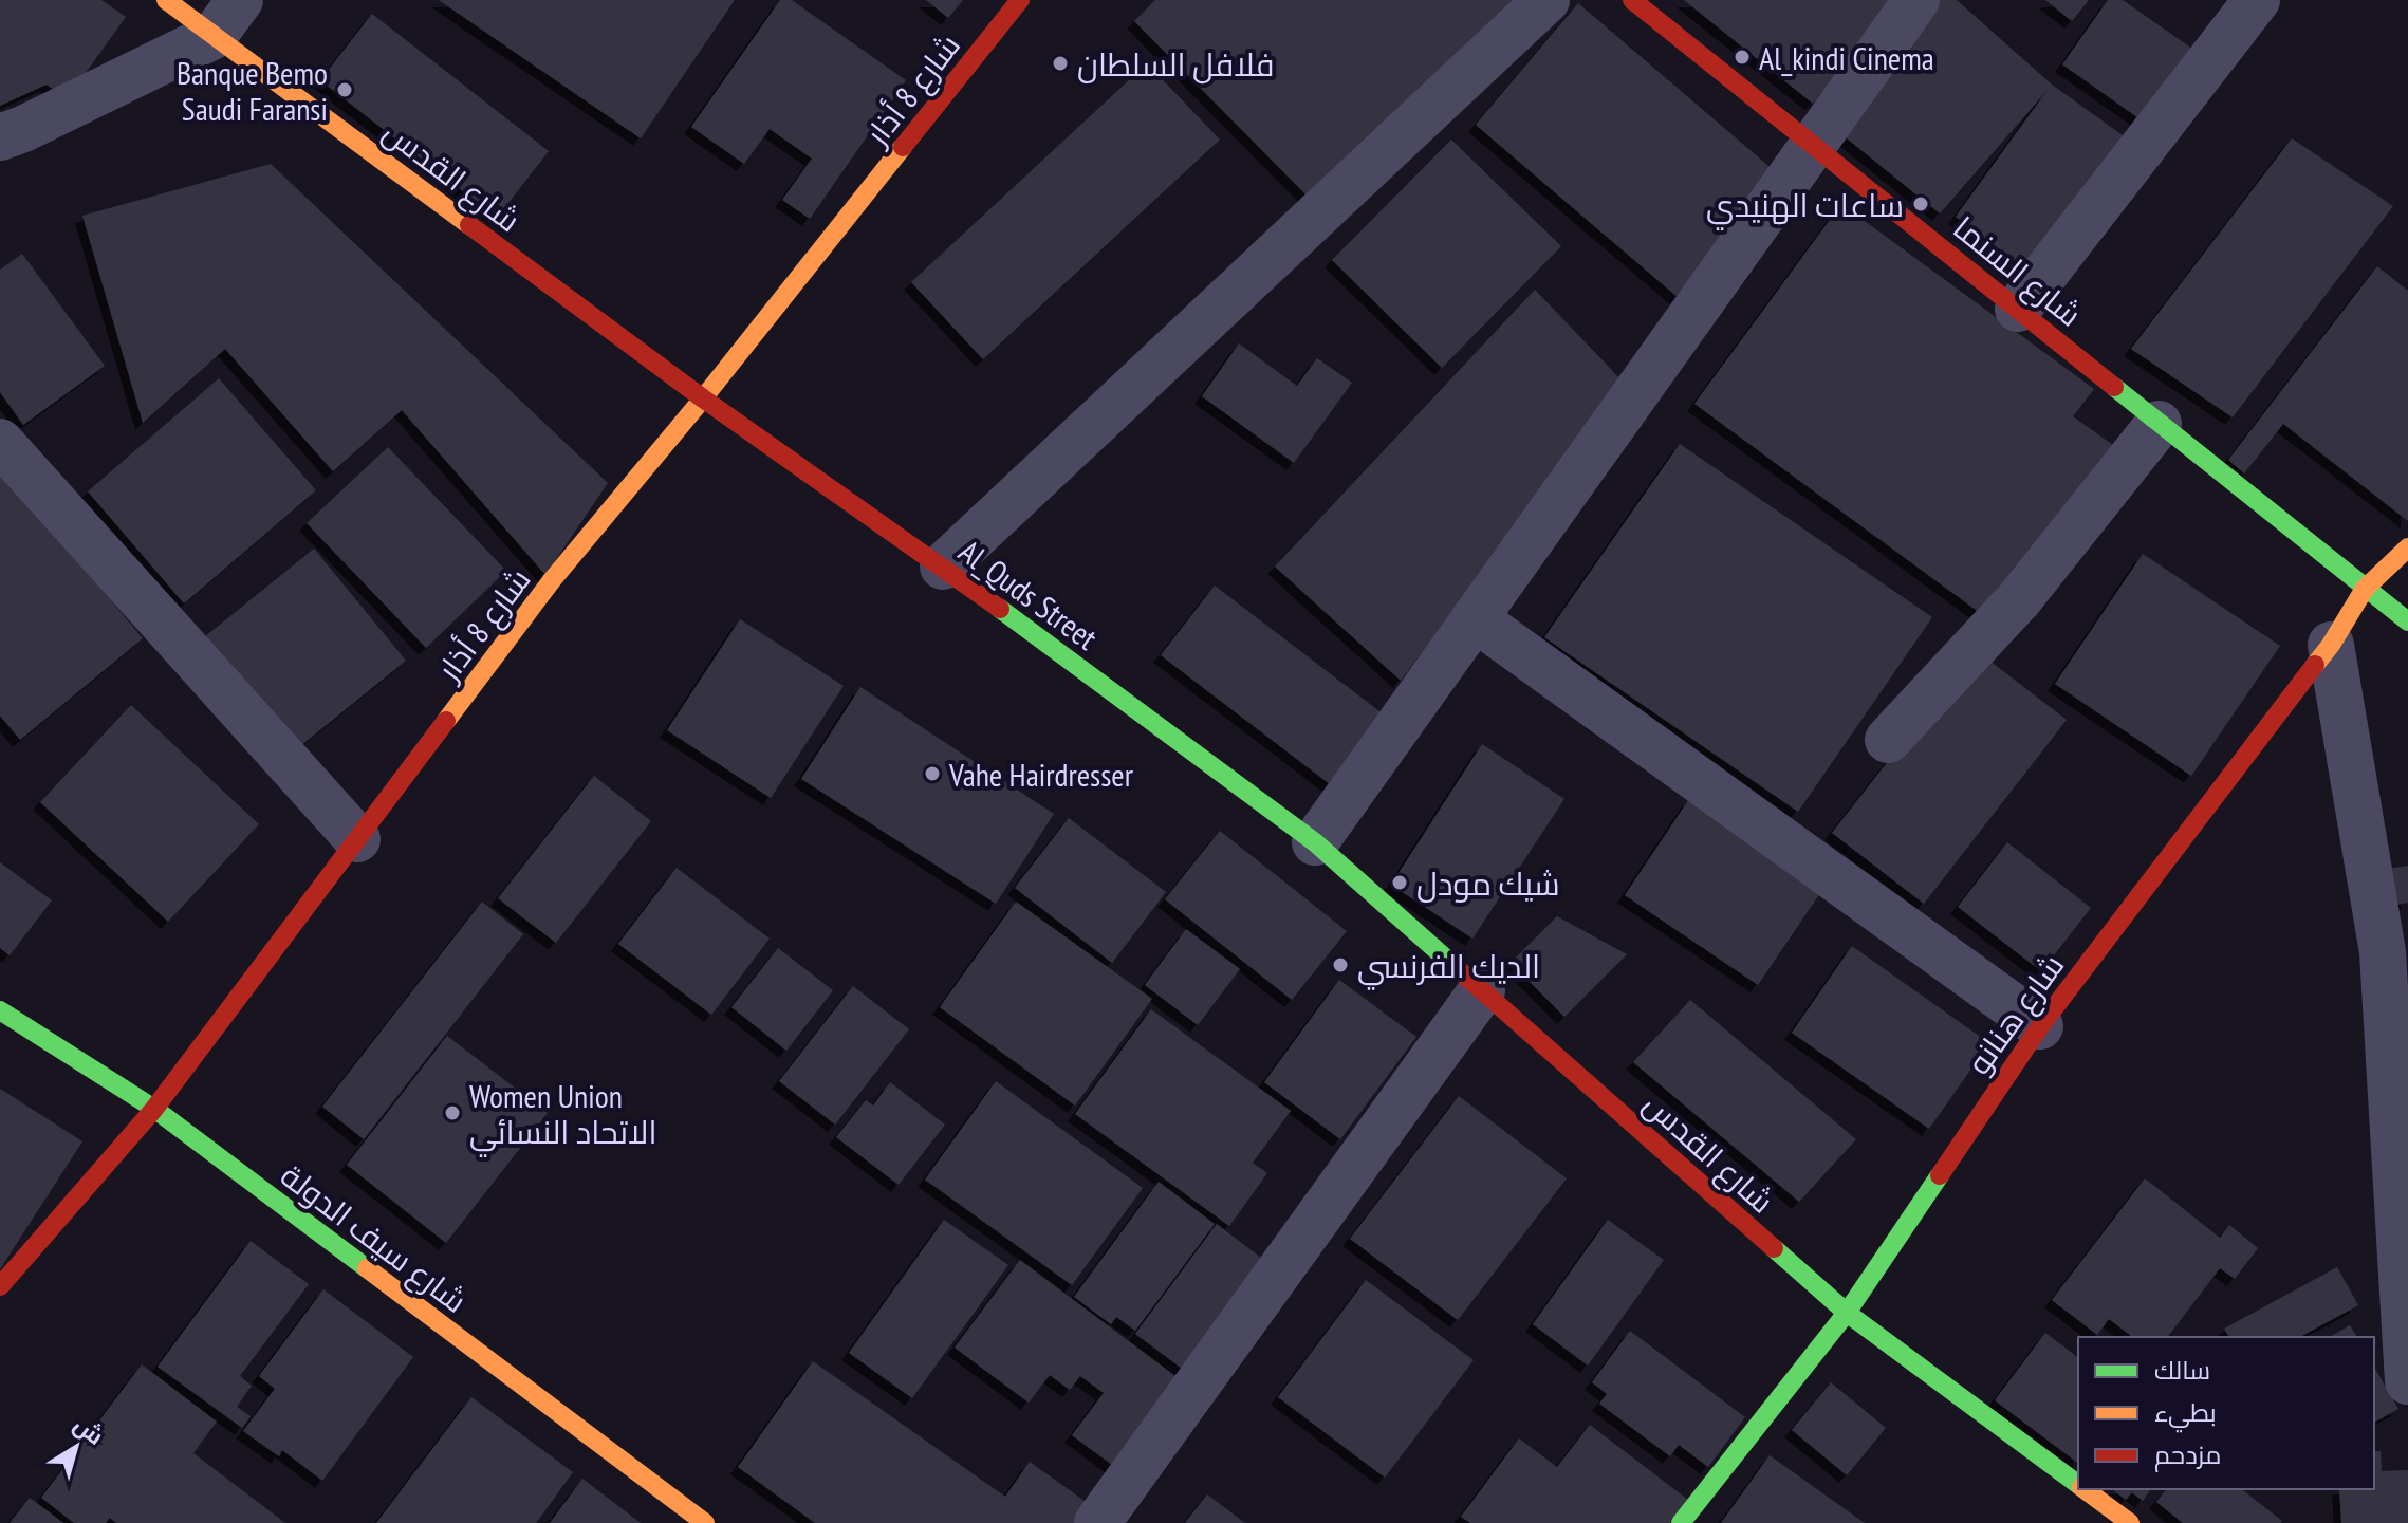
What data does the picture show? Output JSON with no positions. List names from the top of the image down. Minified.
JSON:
{"streets":{"street":["شارع 8 أذار","شارع القدس","شارع السنما","Al_Quds Street","شارع هنانو","شارع سيف الدولة"]},"crossings":[["شارع 8 أذار","شارع القدس"],["شارع 8 أذار","Al_Quds Street"],["شارع 8 أذار","شارع سيف الدولة"],["شارع القدس","Al_Quds Street"],["شارع القدس","شارع هنانو"],["شارع السنما","شارع هنانو"]],"places":["Al_kindi Cinema","فلافل السلطان","Banque Bemo Saudi Faransi","ساعات الهنيدي","Vahe Hairdresser","شيك مودل","الديك الفرنسي","Women Union الاتحاد النسائي"],"legend":["سالك","بطيء","مزدحم"],"north":"top right"}
